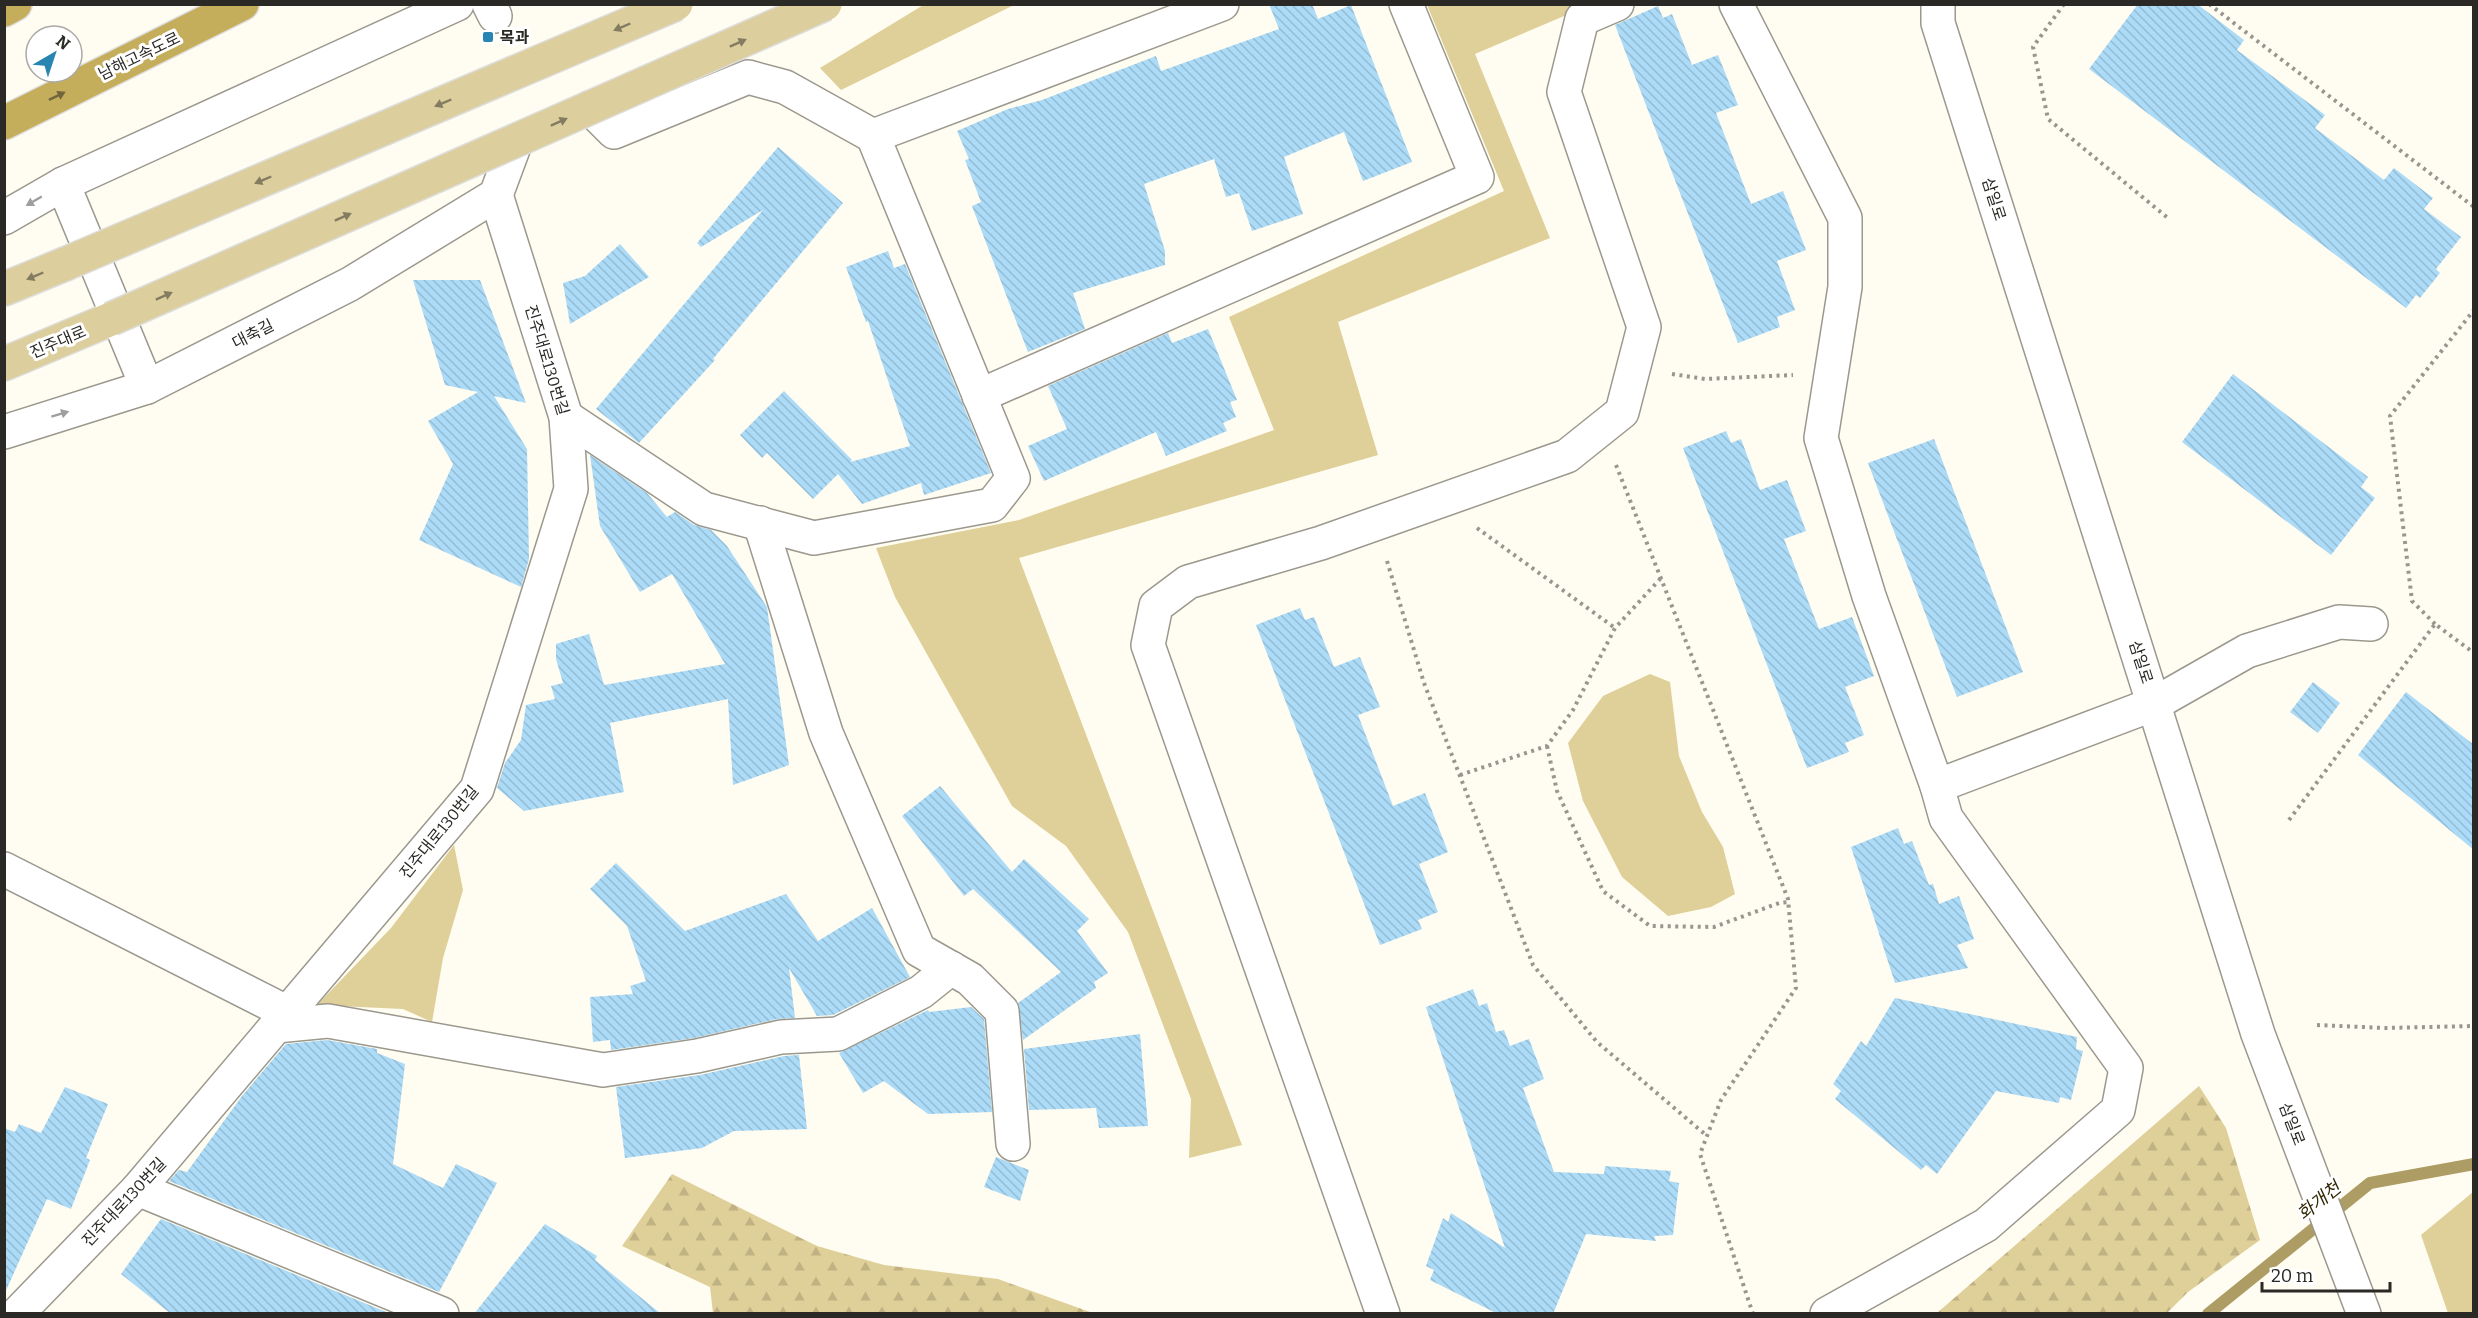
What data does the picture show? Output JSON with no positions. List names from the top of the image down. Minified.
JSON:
{"streets":{"highway":["남해고속도로"],"main road":["진주대로"],"street":["삼일로","대축길","진주대로130번길"]},"crossings":[["대축길","진주대로130번길"]],"one_way":["남해고속도로"],"water":["화개천"],"places":{"transit":["목과"]},"scale_bar":"20 m","north":"top right"}
